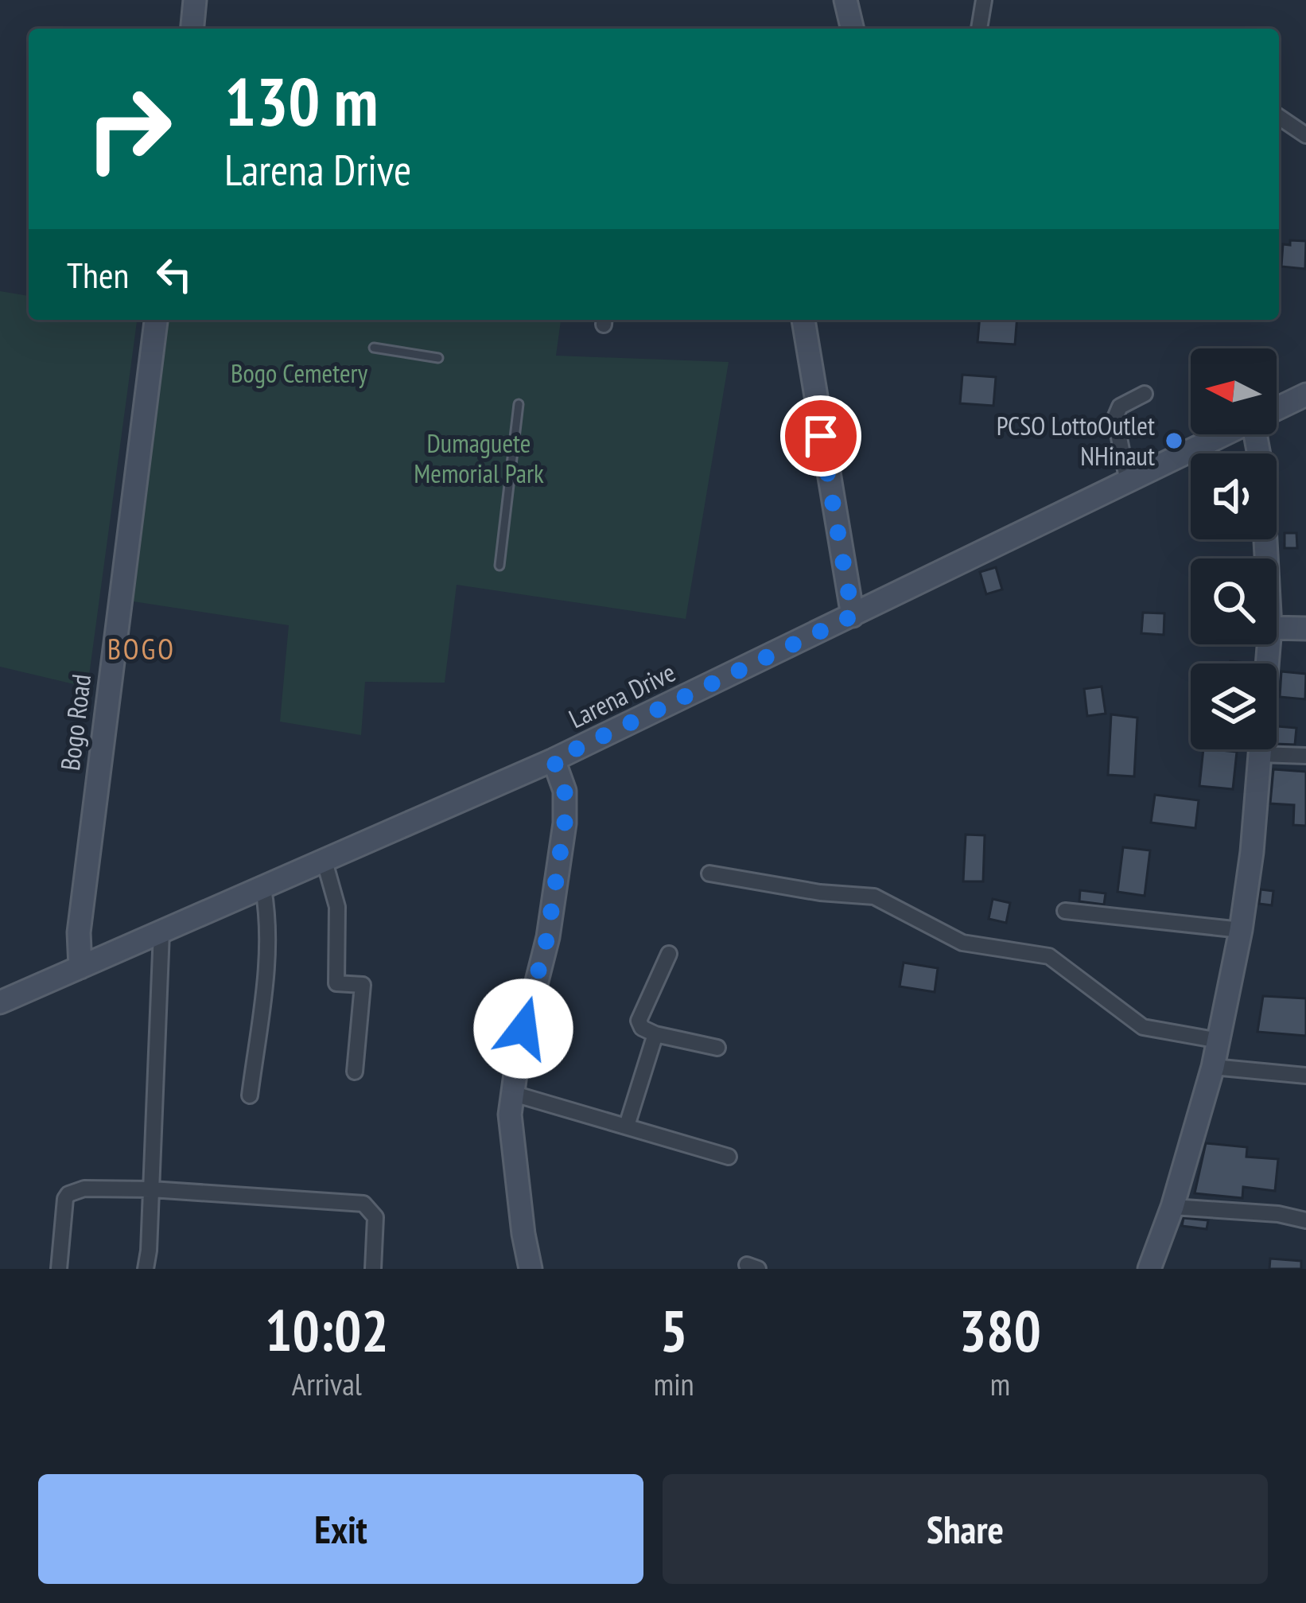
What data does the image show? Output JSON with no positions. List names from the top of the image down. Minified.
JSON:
{"streets":{"main road":["Larena Drive","Bogo Road"]},"crossings":[["Larena Drive","Bogo Road"]],"districts":["BOGO"],"parks":["Bogo Cemetery","Dumaguete Memorial Park"],"places":["PCSO LottoOutlet NHinaut"],"north":"left","page":{"turn":["130 m","Larena Drive"],"then":"Then","eta":["10:02","Arrival","5","min","380","m"],"buttons":["Exit","Share"]}}
